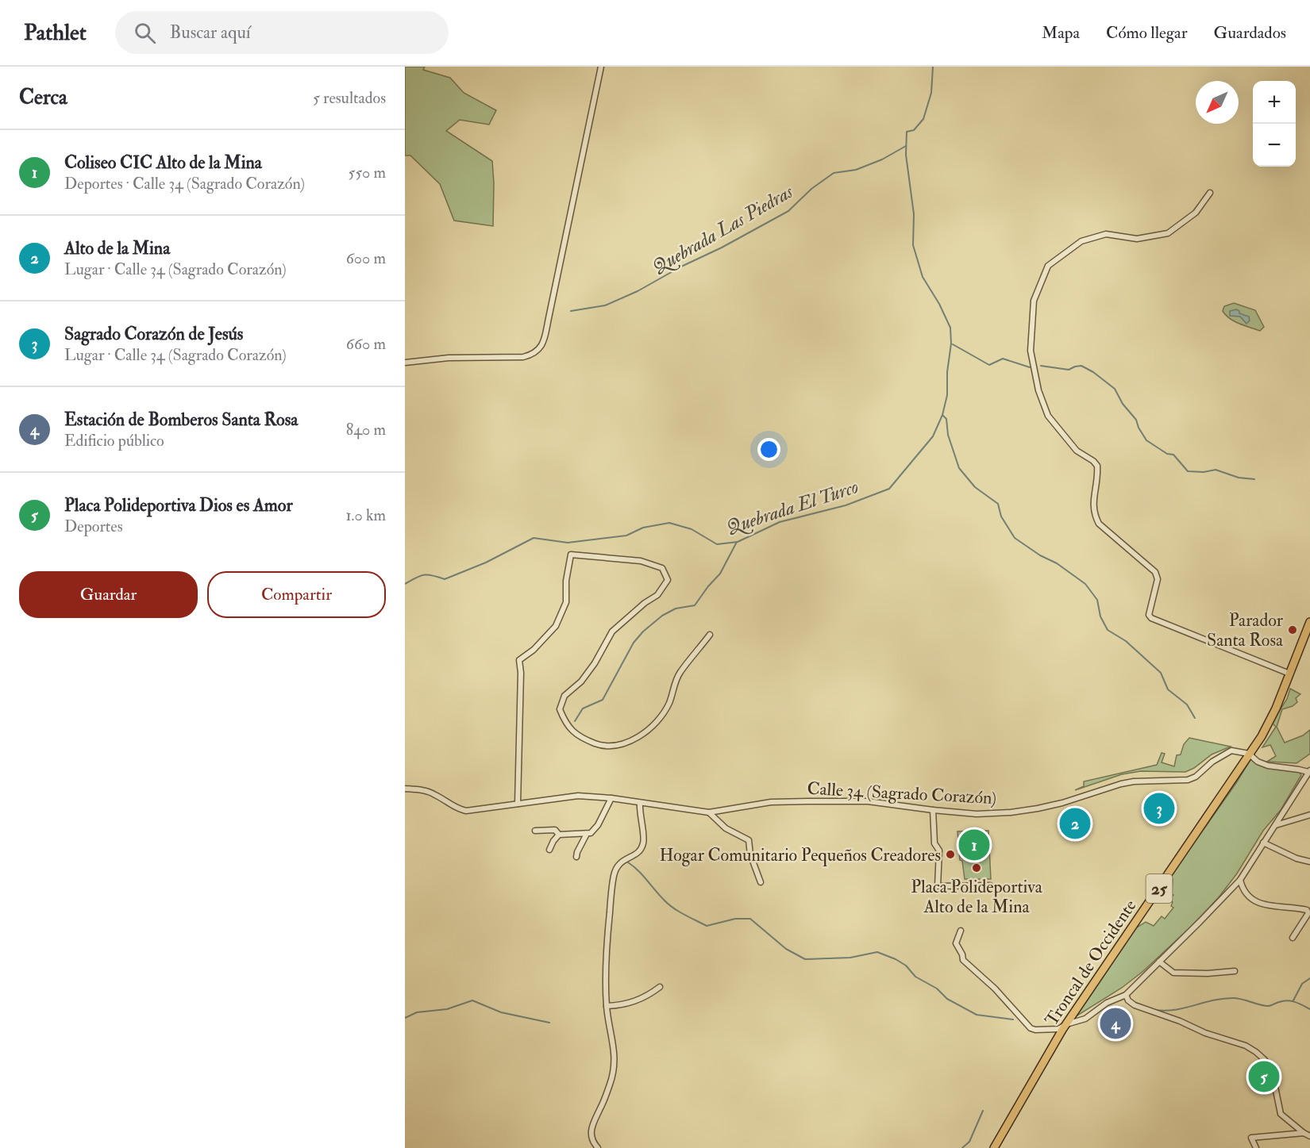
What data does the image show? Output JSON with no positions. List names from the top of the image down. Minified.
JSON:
{"streets":{"main road":["25","Troncal de Occidente"],"street":["Calle 34 (Sagrado Corazón)"]},"crossings":[["Calle 34 (Sagrado Corazón)","Troncal de Occidente"]],"water":["Quebrada Las Piedras","Quebrada El Turco"],"places":["Parador Santa Rosa","Hogar Comunitario Pequeños Creadores","Placa Polideportiva Alto de la Mina"],"north":"bottom left","page":{"header":"Pathlet","search":"Buscar aquí","nav":["Mapa","Cómo llegar","Guardados"],"heading":["Cerca","5 resultados"],"map_buttons":["+","−"],"list":[{"mark":"1","name":"Coliseo CIC Alto de la Mina","note":"Deportes · Calle 34 (Sagrado Corazón)","value":"550 m"},{"mark":"2","name":"Alto de la Mina","note":"Lugar · Calle 34 (Sagrado Corazón)","value":"600 m"},{"mark":"3","name":"Sagrado Corazón de Jesús","note":"Lugar · Calle 34 (Sagrado Corazón)","value":"660 m"},{"mark":"4","name":"Estación de Bomberos Santa Rosa","note":"Edificio público","value":"840 m"},{"mark":"5","name":"Placa Polideportiva Dios es Amor","note":"Deportes","value":"1.0 km"}],"buttons":["Guardar","Compartir"],"pins":["3","2","1","4","5"]}}
